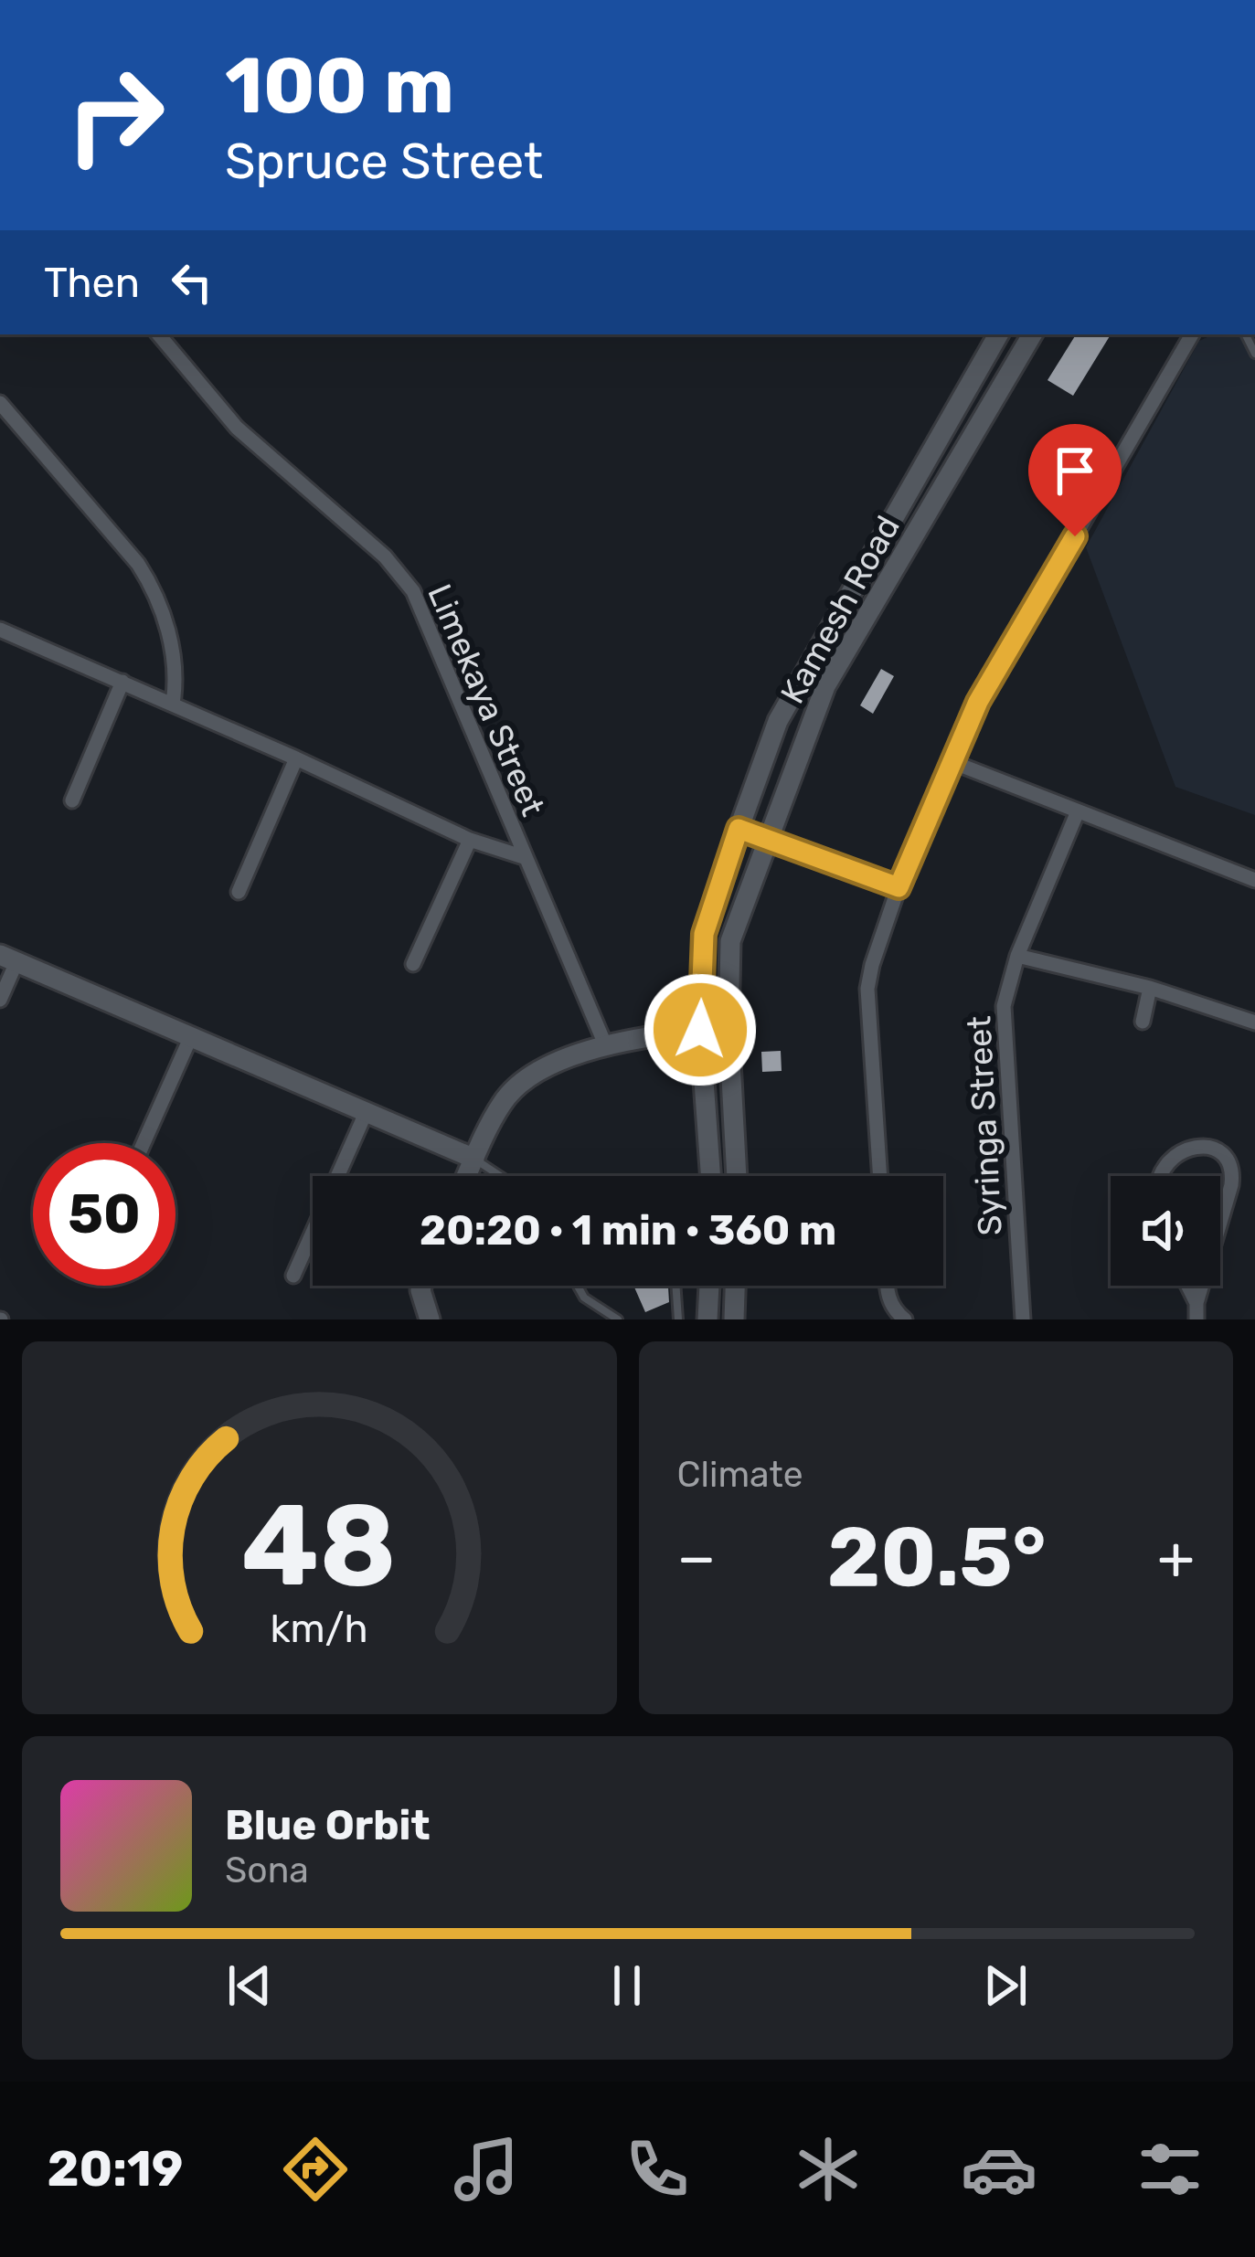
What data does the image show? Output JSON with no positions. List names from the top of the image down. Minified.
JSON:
{"streets":{"main road":["Kamesh Road"],"street":["Limekaya Street","Syringa Street"]},"page":{"turn":["100 m","Spruce Street"],"then":"Then","limit":"50","trip":"20:20 · 1 min · 360 m","tile":"Climate","heat":["−","20.5°","+"],"song":["Blue Orbit","Sona"],"tabs":"20:19","gauge":["48","km/h"]}}
